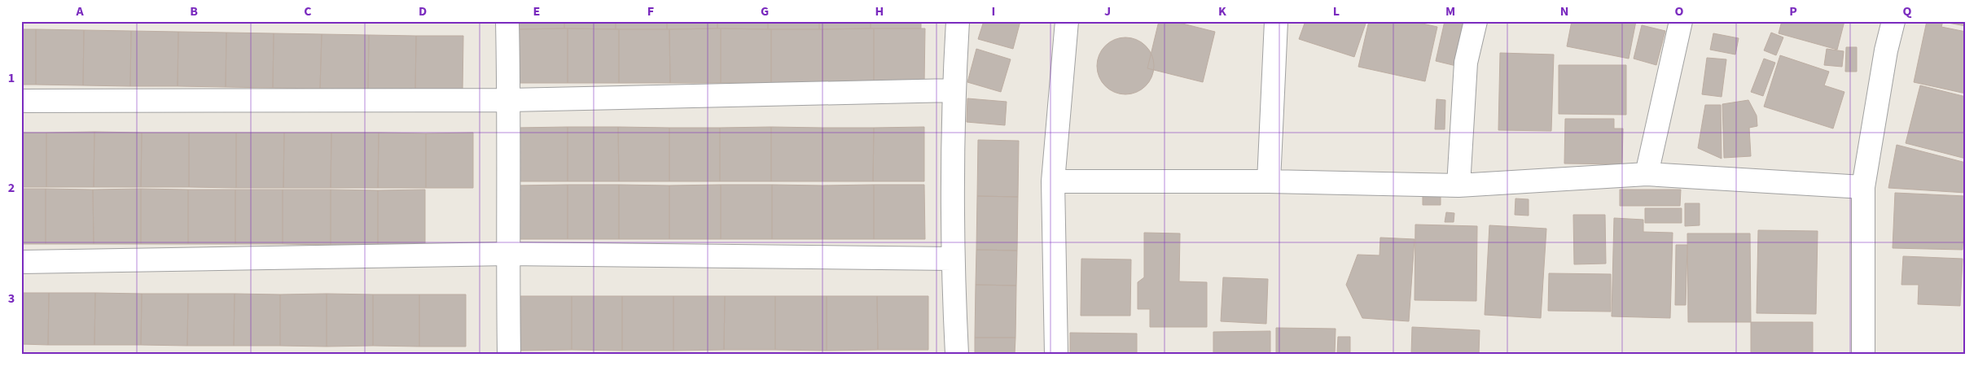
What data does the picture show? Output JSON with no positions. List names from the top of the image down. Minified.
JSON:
{"grid":{"columns":["A","B","C","D","E","F","G","H","I","J","K","L","M","N","O","P","Q"],"rows":["1","2","3"]}}
